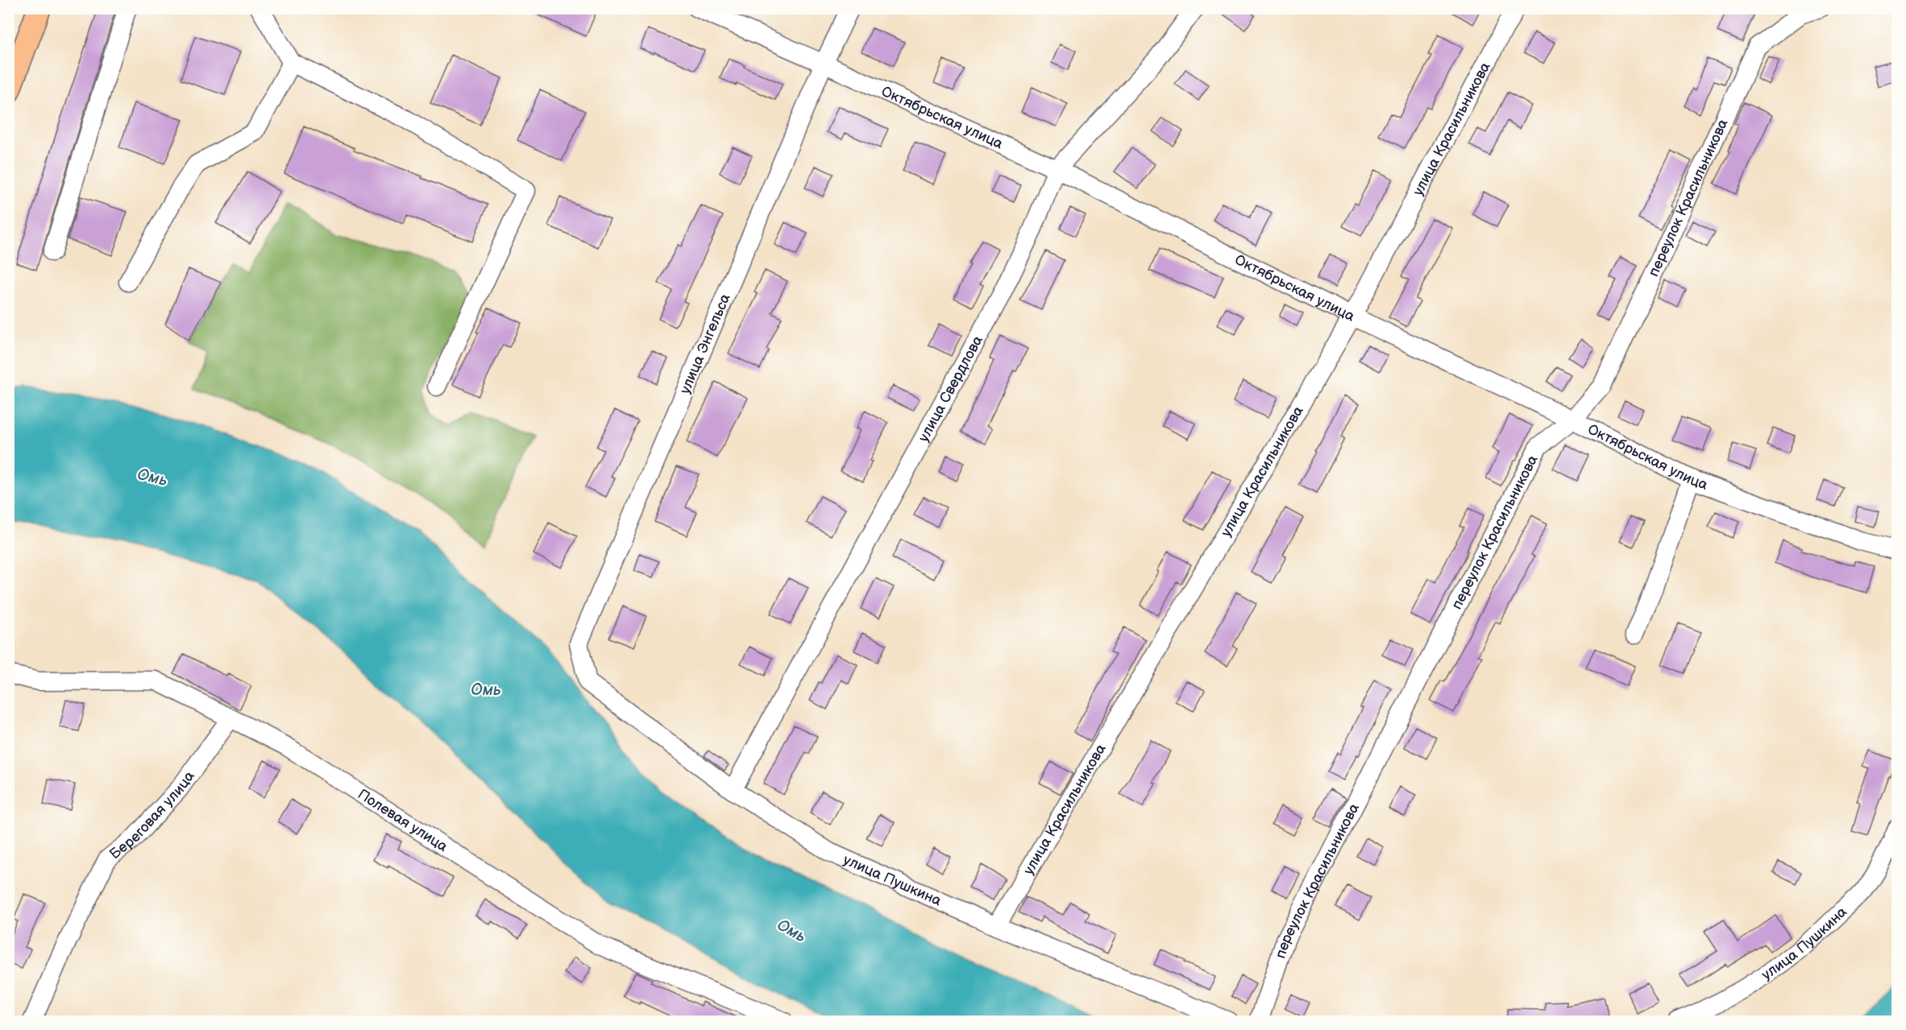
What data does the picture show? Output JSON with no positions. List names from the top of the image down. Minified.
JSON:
{"streets":{"street":["Октябрьская улица","улица Красильникова","переулок Красильникова","улица Энгельса","улица Свердлова","Береговая улица","Полевая улица","улица Пушкина"]},"crossings":[["Октябрьская улица","улица Красильникова"],["Октябрьская улица","переулок Красильникова"],["Октябрьская улица","улица Энгельса"],["Октябрьская улица","улица Свердлова"],["улица Красильникова","улица Пушкина"],["улица Энгельса","улица Пушкина"],["улица Свердлова","улица Пушкина"],["Береговая улица","Полевая улица"]],"water":["Омь"]}
